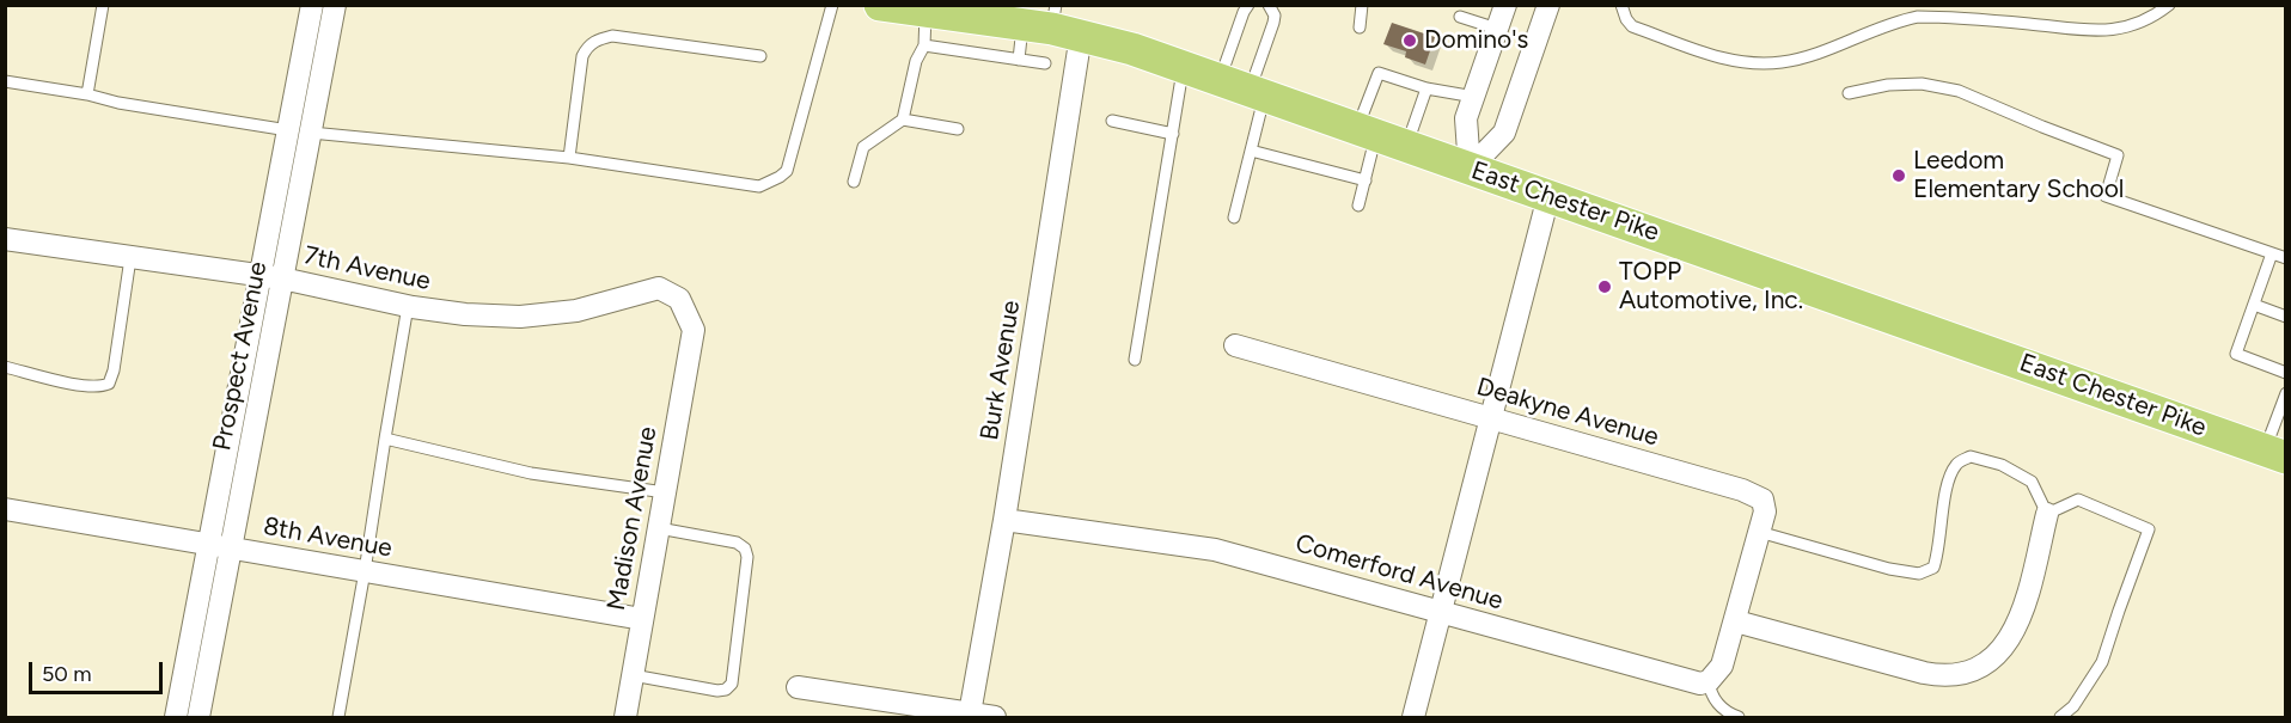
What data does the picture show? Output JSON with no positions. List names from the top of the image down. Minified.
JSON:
{"streets":{"main road":["East Chester Pike"],"street":["7th Avenue","Prospect Avenue","Burk Avenue","Deakyne Avenue","Madison Avenue","8th Avenue","Comerford Avenue"]},"crossings":[["East Chester Pike","Burk Avenue"],["7th Avenue","Prospect Avenue"],["7th Avenue","Madison Avenue"],["Prospect Avenue","8th Avenue"],["Burk Avenue","Comerford Avenue"],["Madison Avenue","8th Avenue"]],"places":["Domino's","Leedom Elementary School","TOPP Automotive, Inc."],"scale_bar":"50 m"}
